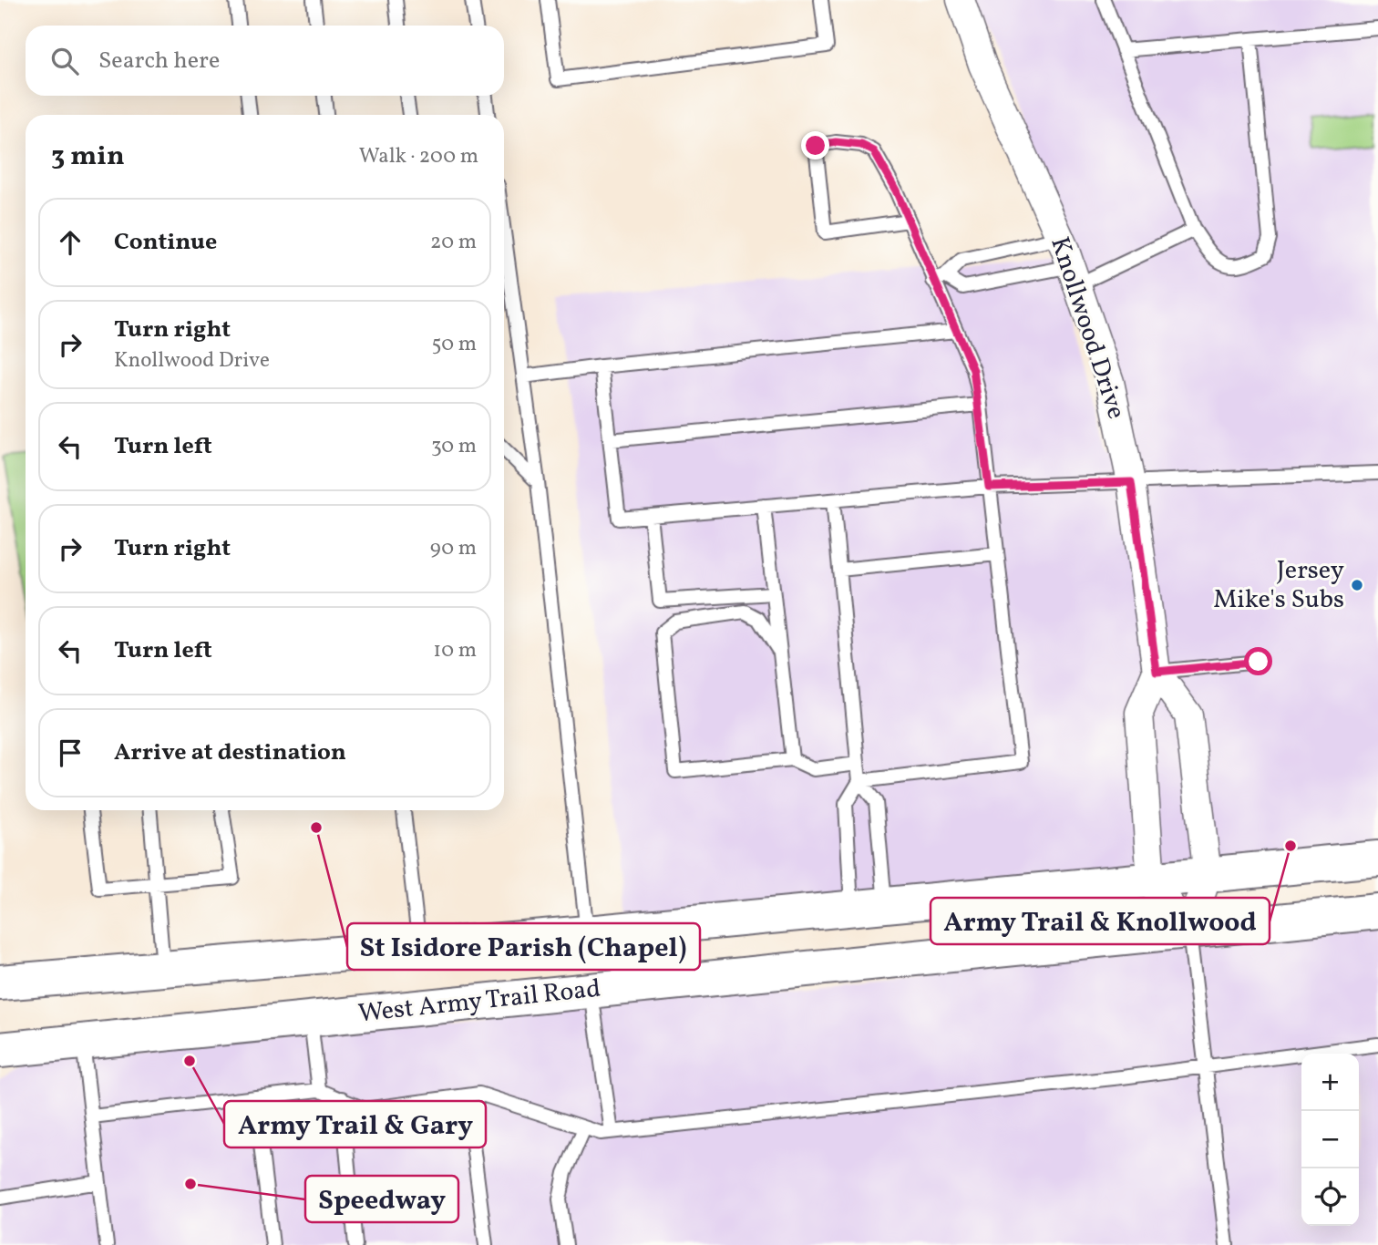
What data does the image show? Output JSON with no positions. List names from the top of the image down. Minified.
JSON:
{"streets":{"main road":["West Army Trail Road"],"street":["Knollwood Drive"]},"crossings":[["Knollwood Drive","West Army Trail Road"]],"places":["Jersey Mike's Subs","St Isidore Parish (Chapel)","Army Trail & Knollwood","Army Trail & Gary","Speedway"],"page":{"search":"Search here","heading":["3 min","Walk · 200 m"],"list":[["Continue","20 m"],["Turn right","Knollwood Drive","50 m"],["Turn left","30 m"],["Turn right","90 m"],["Turn left","10 m"],"Arrive at destination"],"map_buttons":["+","−"]}}
